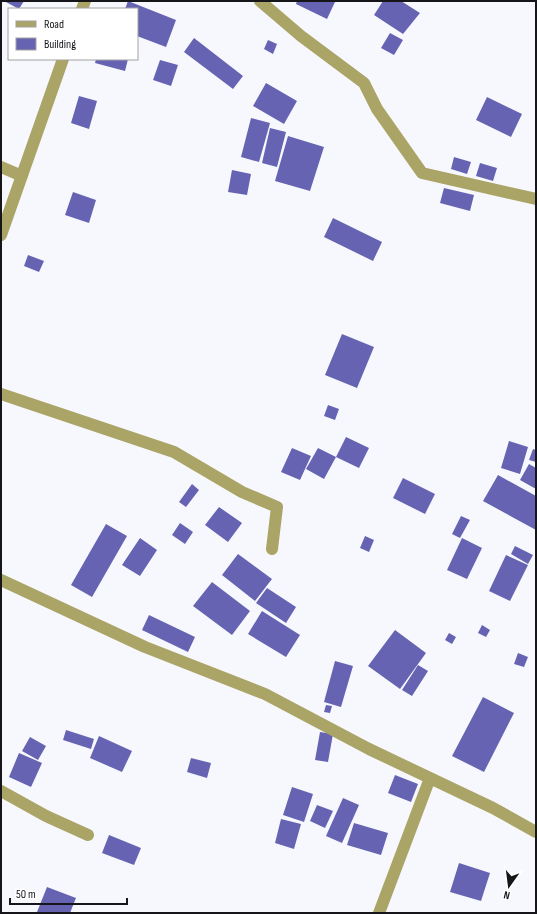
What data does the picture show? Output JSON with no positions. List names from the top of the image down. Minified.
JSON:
{"legend":["Road","Building"],"scale_bar":"50 m","north":"bottom"}
